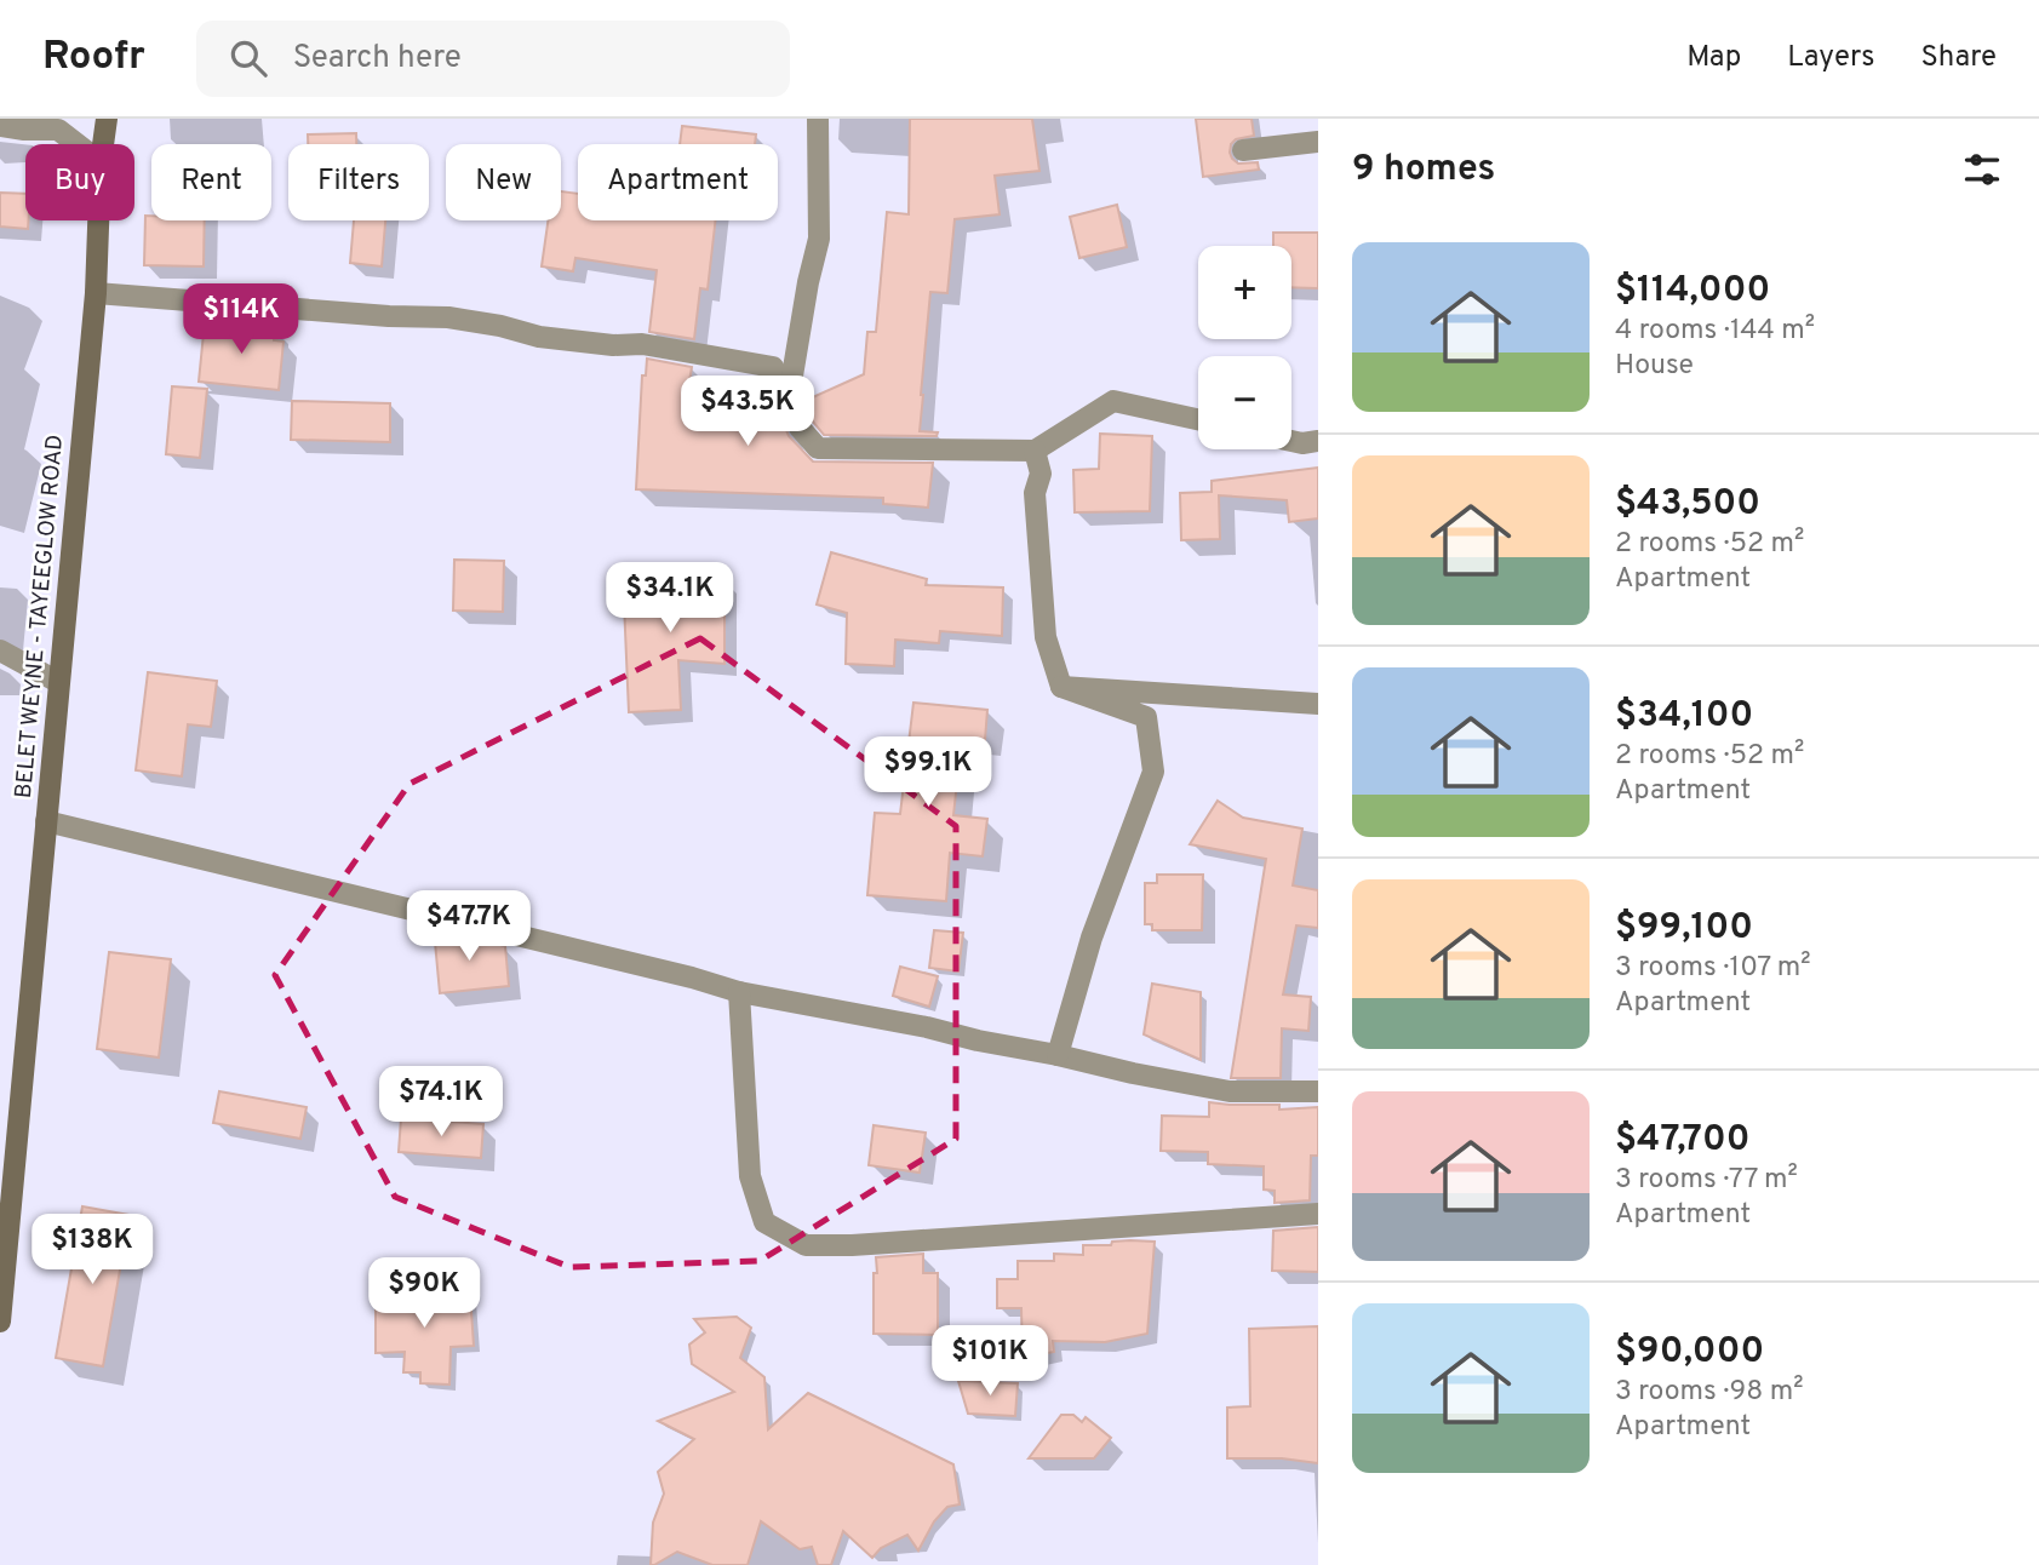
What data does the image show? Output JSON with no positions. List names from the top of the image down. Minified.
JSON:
{"streets":{"main road":["BELET WEYNE - TAYEEGLOW ROAD"]},"page":{"header":"Roofr","search":"Search here","nav":["Map","Layers","Share"],"heading":"9 homes","chip":["Buy","Rent","Filters","New","Apartment"],"list":[{"name":"$114,000","note":"4 rooms · 144 m² · House"},{"name":"$43,500","note":"2 rooms · 52 m² · Apartment"},{"name":"$34,100","note":"2 rooms · 52 m² · Apartment"},{"name":"$99,100","note":"3 rooms · 107 m² · Apartment"},{"name":"$47,700","note":"3 rooms · 77 m² · Apartment"},{"name":"$90,000","note":"3 rooms · 98 m² · Apartment"}],"map_buttons":["+","−"],"price":["$114K","$43.5K","$34.1K","$99.1K","$47.7K","$74.1K","$138K","$90K","$101K"]}}
